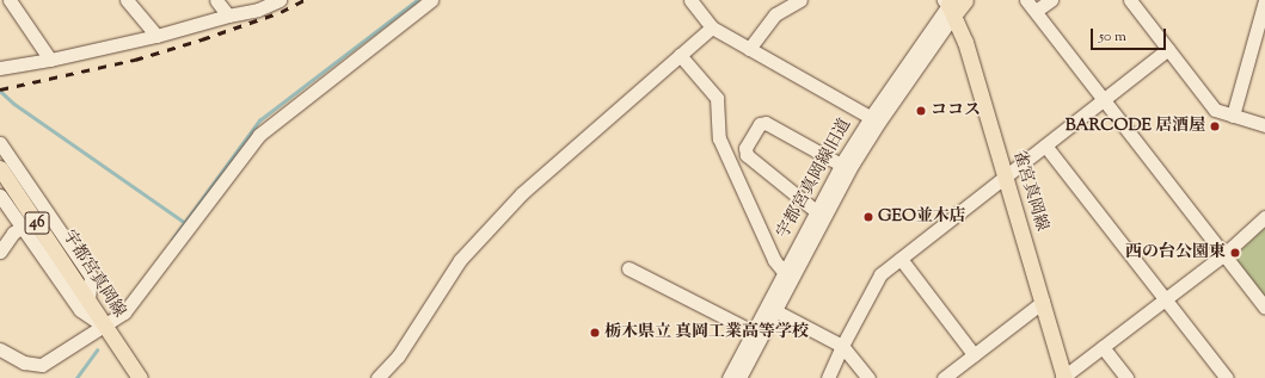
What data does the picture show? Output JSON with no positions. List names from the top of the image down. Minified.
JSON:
{"streets":{"main road":["雀宮真岡線","46","宇都宮真岡線"],"street":["宇都宮真岡線旧道"]},"crossings":[["宇都宮真岡線旧道","雀宮真岡線"]],"places":["ココス","BARCODE 居酒屋","GEO並木店","西の台公園東","栃木県立 真岡工業高等学校"],"scale_bar":"50 m"}
